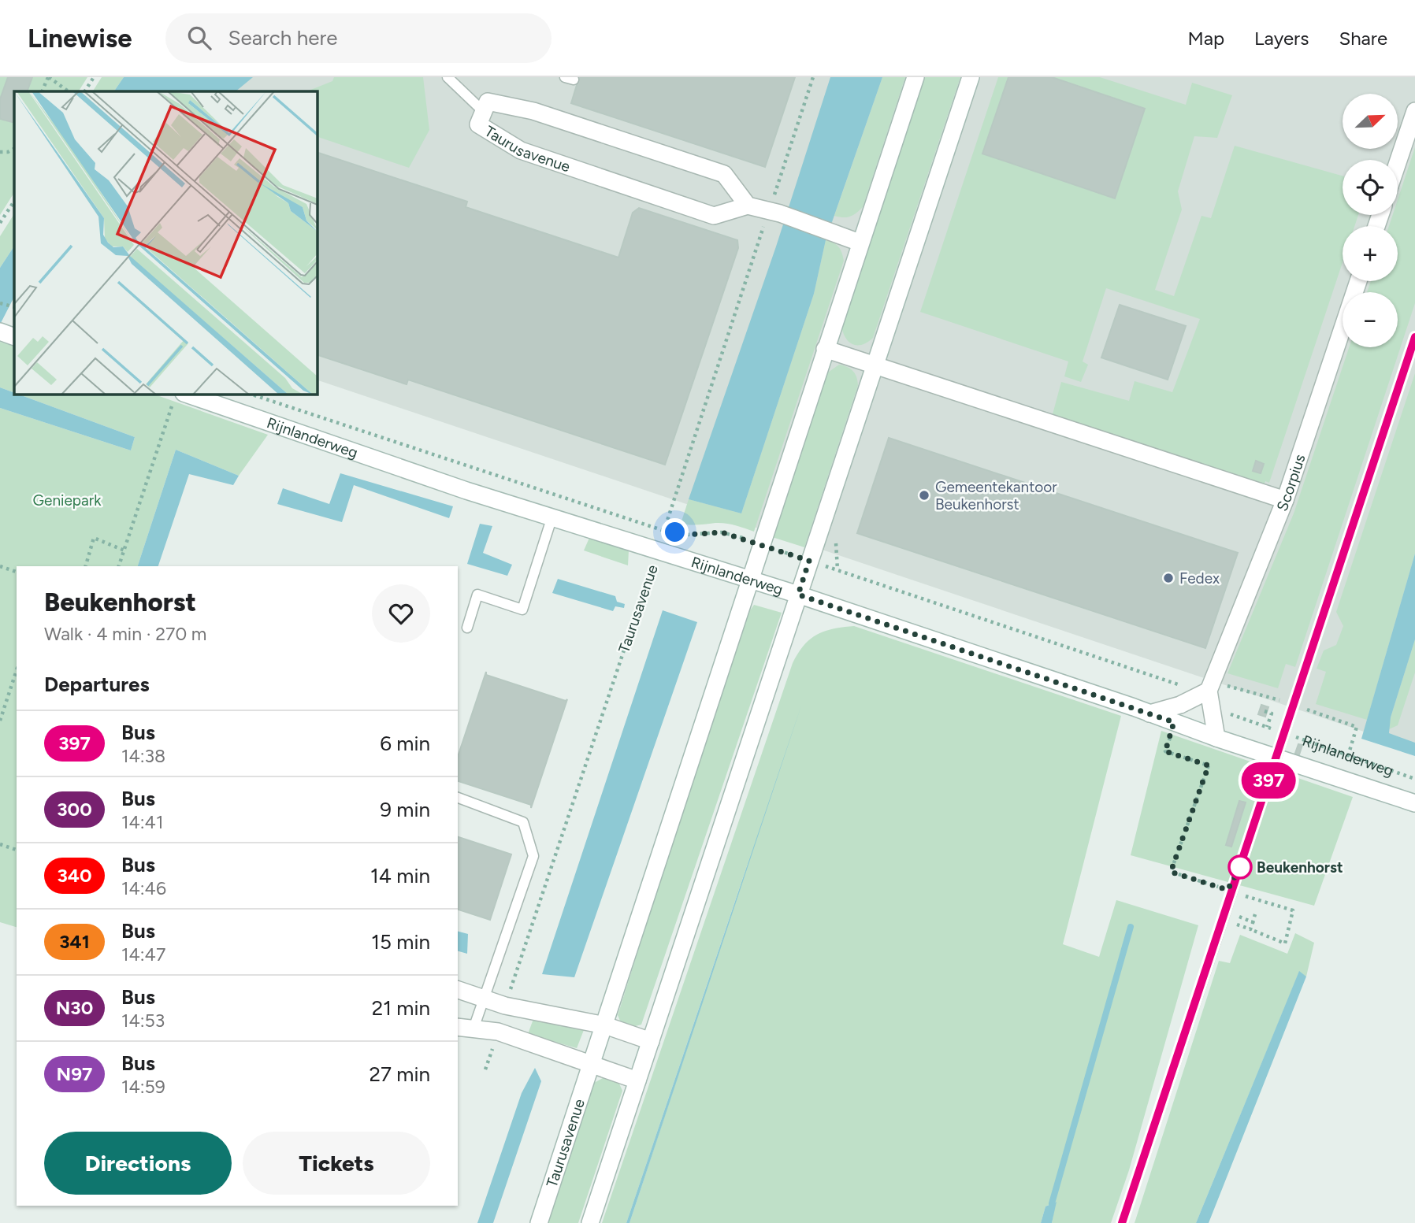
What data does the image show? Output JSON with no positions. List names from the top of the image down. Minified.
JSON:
{"streets":{"street":["Taurusavenue","Rijnlanderweg","Scorpius"]},"crossings":[["Taurusavenue","Rijnlanderweg"],["Rijnlanderweg","Scorpius"]],"parks":["Geniepark"],"places":["Gemeentekantoor Beukenhorst","Fedex","Beukenhorst"],"lines":["bus line 397"],"north":"top right","page":{"header":"Linewise","search":"Search here","nav":["Map","Layers","Share"],"on_map":"397","map_buttons":["+","−"],"heading":[["Beukenhorst","Walk · 4 min · 270 m"],"Departures"],"list":[{"mark":"397","name":"Bus","note":"14:38","value":"6 min"},{"mark":"300","name":"Bus","note":"14:41","value":"9 min"},{"mark":"340","name":"Bus","note":"14:46","value":"14 min"},{"mark":"341","name":"Bus","note":"14:47","value":"15 min"},{"mark":"N30","name":"Bus","note":"14:53","value":"21 min"},{"mark":"N97","name":"Bus","note":"14:59","value":"27 min"}],"buttons":["Directions","Tickets"]}}
